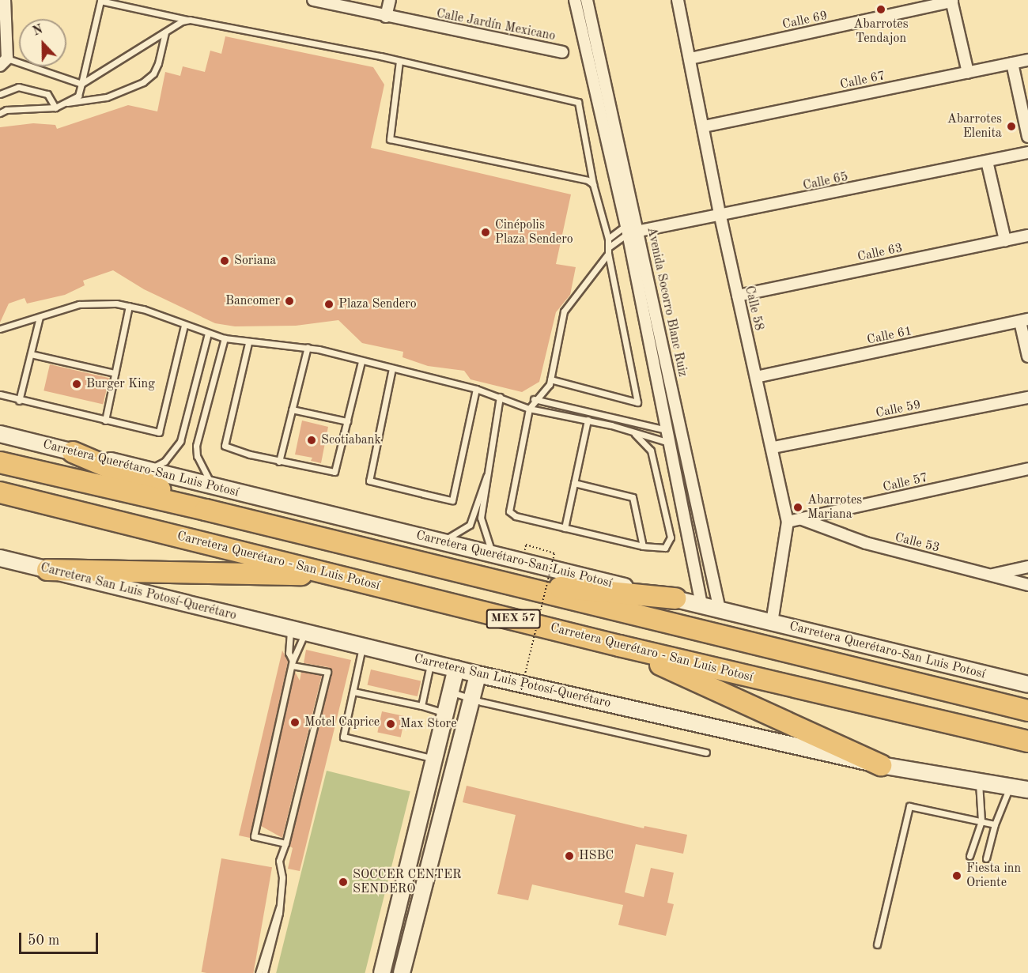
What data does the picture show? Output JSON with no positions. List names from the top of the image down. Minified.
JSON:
{"streets":{"highway":["Carretera Querétaro - San Luis Potosí","MEX 57"],"main road":["Carretera Querétaro-San Luis Potosí","Carretera San Luis Potosí-Querétaro"],"street":["Calle 69","Calle Jardín Mexicano","Calle 67","Calle 65","Calle 63","Avenida Socorro Blanc Ruiz","Calle 58","Calle 61","Calle 59","Calle 57","Calle 53"]},"crossings":[["Calle 69","Calle 58"],["Calle 67","Calle 58"],["Calle 65","Avenida Socorro Blanc Ruiz"],["Calle 65","Calle 58"],["Calle 63","Calle 58"],["Avenida Socorro Blanc Ruiz","Carretera Querétaro-San Luis Potosí"],["Calle 58","Calle 61"],["Calle 58","Calle 59"],["Calle 58","Carretera Querétaro-San Luis Potosí"],["Calle 58","Calle 57"],["Calle 57","Calle 53"]],"places":["Abarrotes Tendajon","Abarrotes Elenita","Cinépolis Plaza Sendero","Soriana","Bancomer","Plaza Sendero","Burger King","Scotiabank","Abarrotes Mariana","Motel Caprice","Max Store","HSBC","Fiesta inn Oriente","SOCCER CENTER SENDERO"],"scale_bar":"50 m","north":"top"}
